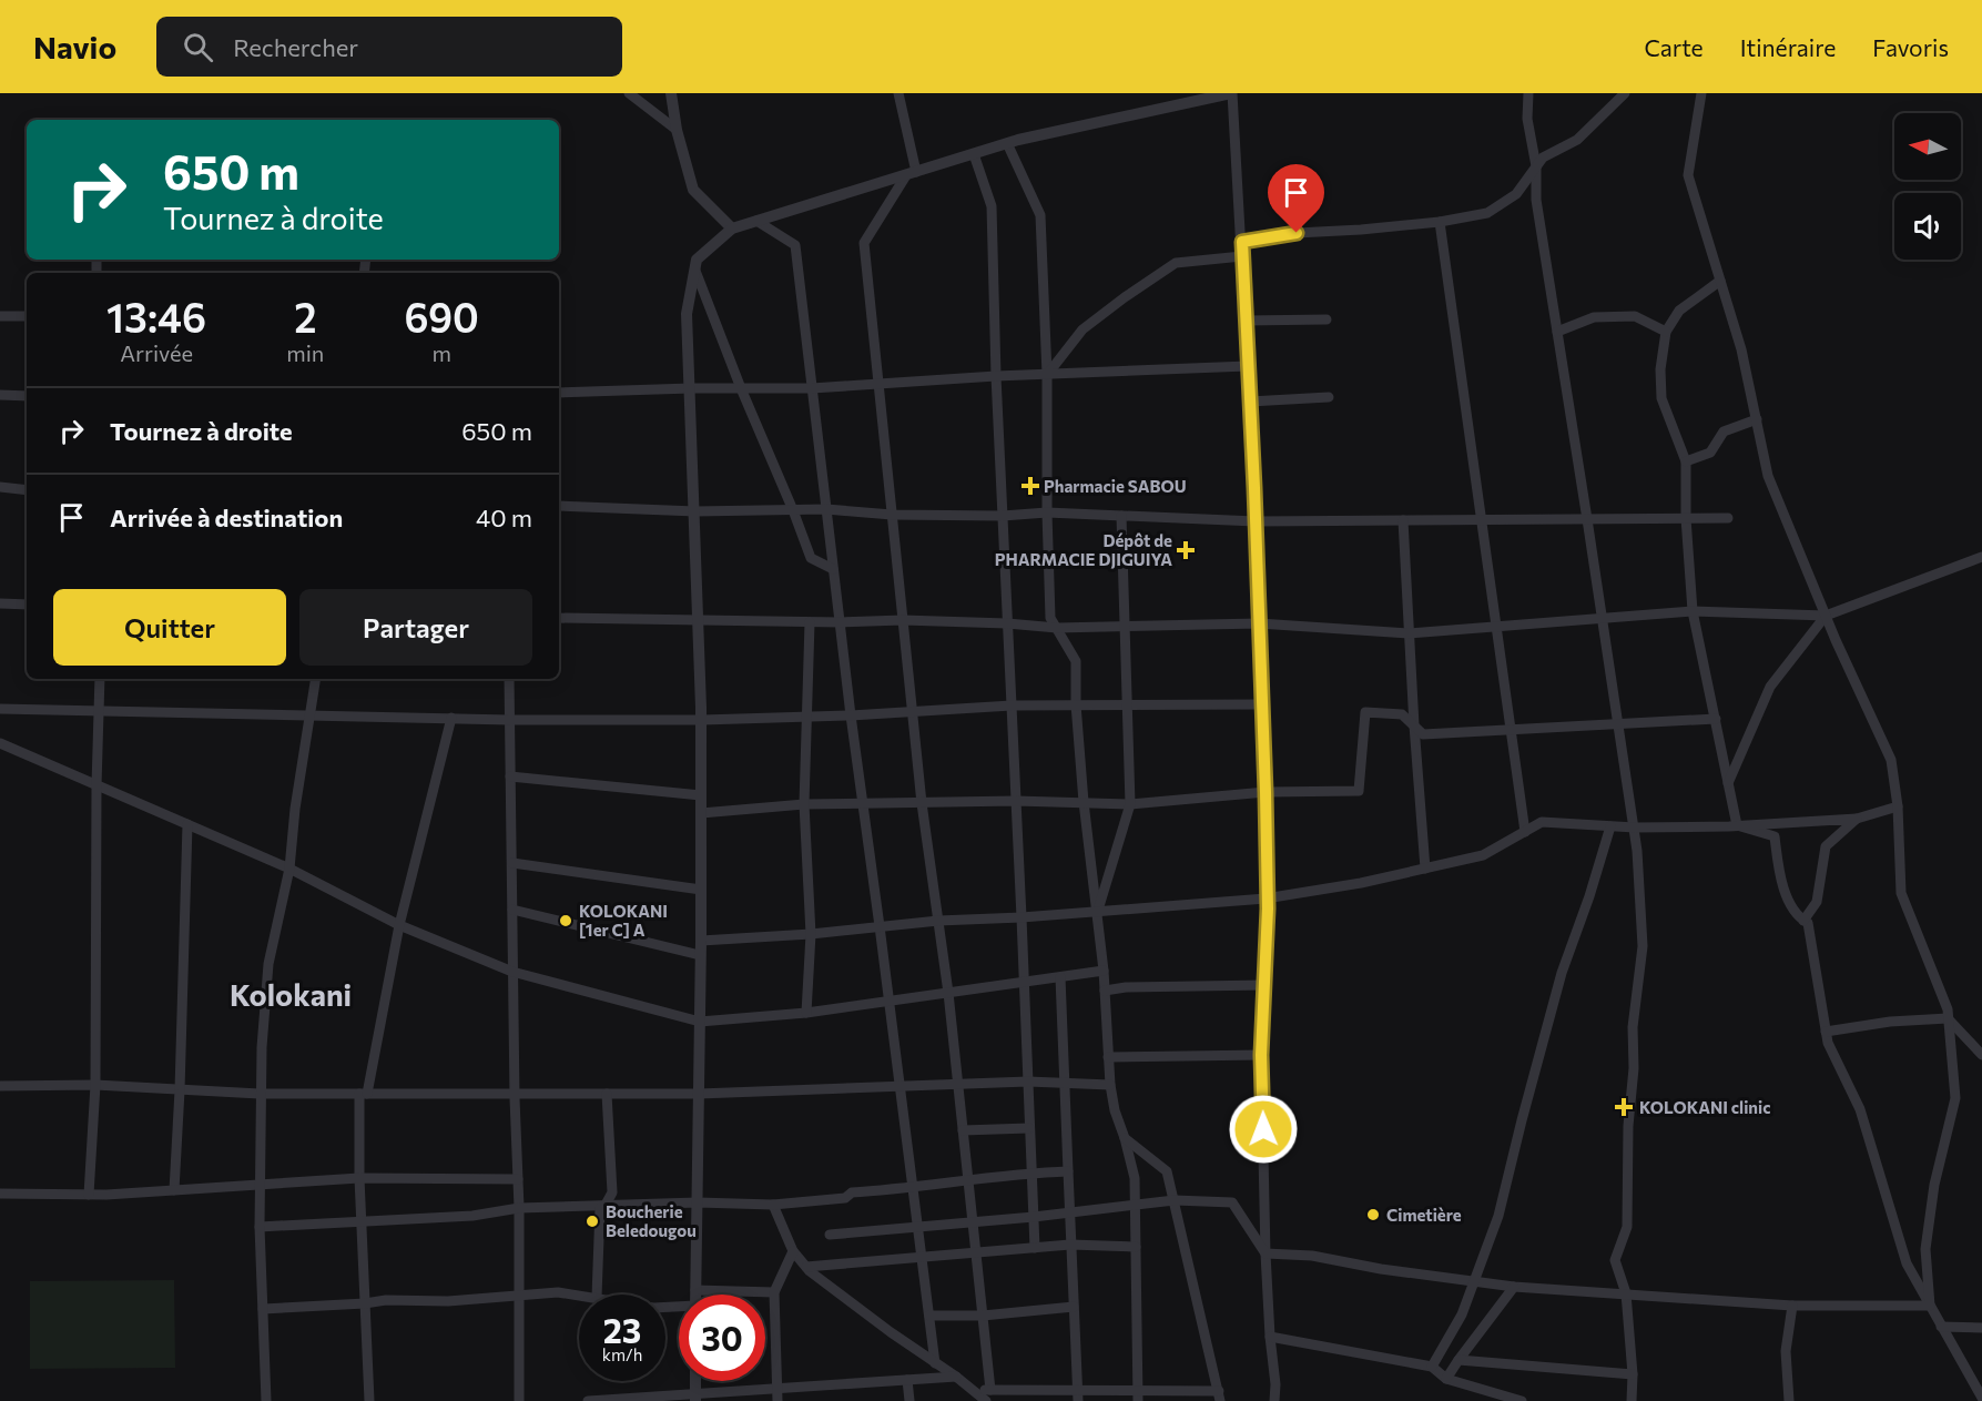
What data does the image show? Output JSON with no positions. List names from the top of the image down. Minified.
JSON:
{"districts":["Kolokani"],"places":{"health":["Pharmacie SABOU","Dépôt de PHARMACIE DJIGUIYA","KOLOKANI clinic"],"other":["KOLOKANI [1er C] A","Cimetière","Boucherie Beledougou"]},"north":"left","page":{"header":"Navio","search":"Rechercher","nav":["Carte","Itinéraire","Favoris"],"turn":["650 m","Tournez à droite"],"eta":["13:46","Arrivée","2","min","690","m"],"list":[{"name":"Tournez à droite","value":"650 m"},{"name":"Arrivée à destination","value":"40 m"}],"buttons":["Quitter","Partager"],"speed":"23 km/h","limit":"30"}}
